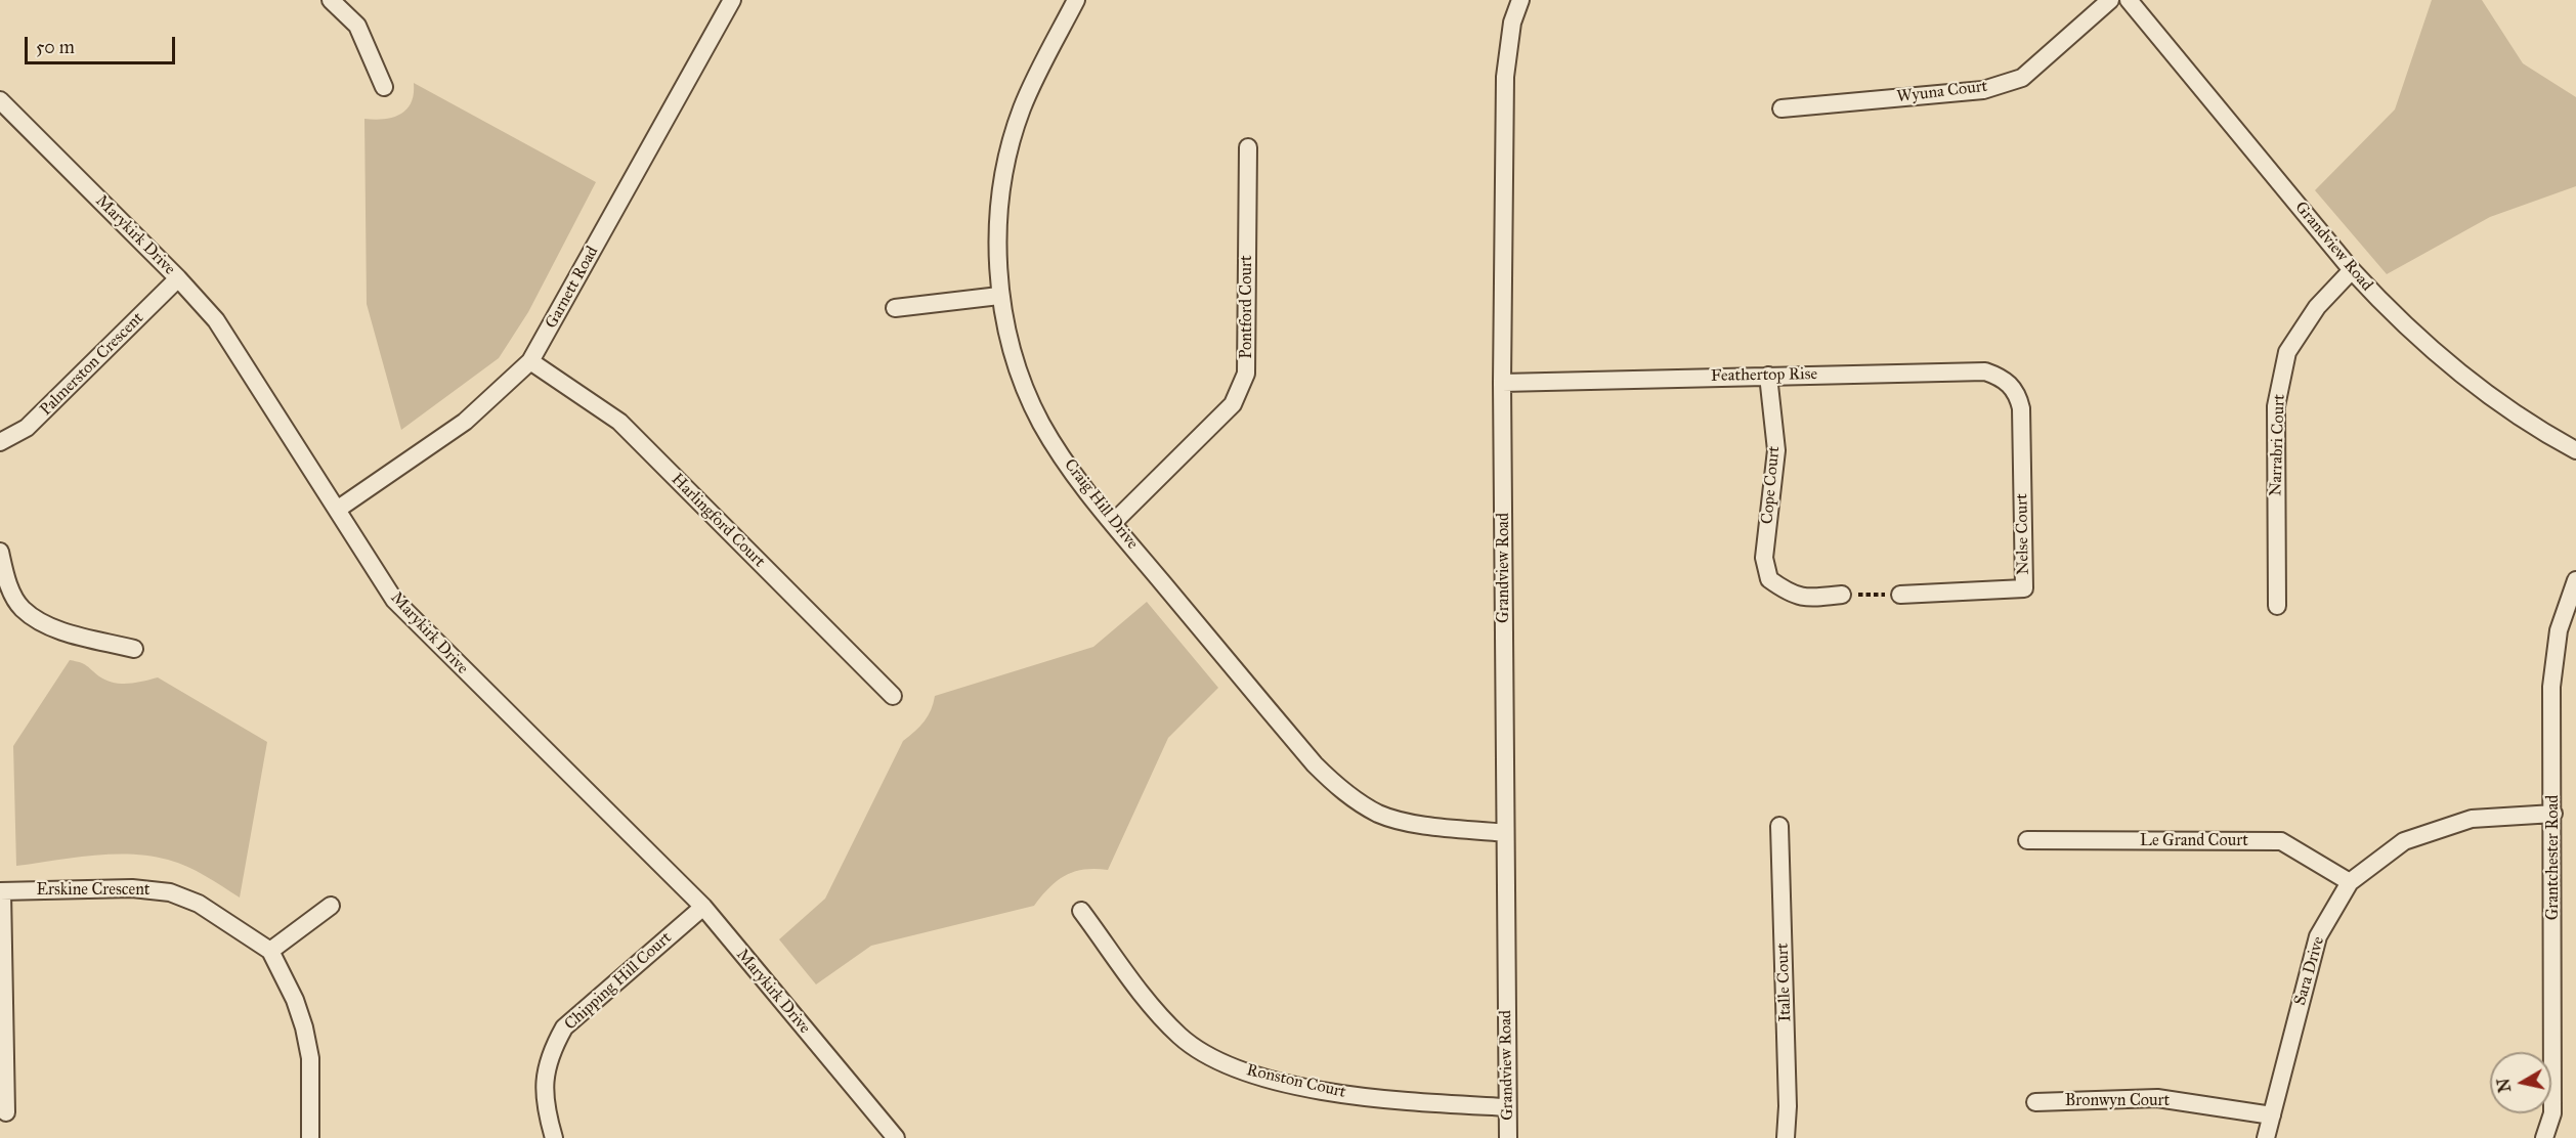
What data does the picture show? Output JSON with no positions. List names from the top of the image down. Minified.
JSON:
{"streets":{"street":["Wyuna Court","Marykirk Drive","Grandview Road","Garnett Road","Pontford Court","Palmerston Crescent","Feathertop Rise","Narrabri Court","Cope Court","Craig Hill Drive","Harlingford Court","Nelse Court","Le Grand Court","Grantchester Road","Erskine Crescent","Sara Drive","Chipping Hill Court","Italle Court","Ronston Court","Bronwyn Court"]},"crossings":[["Marykirk Drive","Garnett Road"],["Marykirk Drive","Palmerston Crescent"],["Marykirk Drive","Chipping Hill Court"],["Grandview Road","Feathertop Rise"],["Grandview Road","Narrabri Court"],["Grandview Road","Craig Hill Drive"],["Grandview Road","Ronston Court"],["Garnett Road","Harlingford Court"],["Pontford Court","Craig Hill Drive"],["Feathertop Rise","Cope Court"],["Feathertop Rise","Nelse Court"],["Le Grand Court","Sara Drive"],["Grantchester Road","Sara Drive"],["Sara Drive","Bronwyn Court"]],"scale_bar":"50 m","north":"left"}
